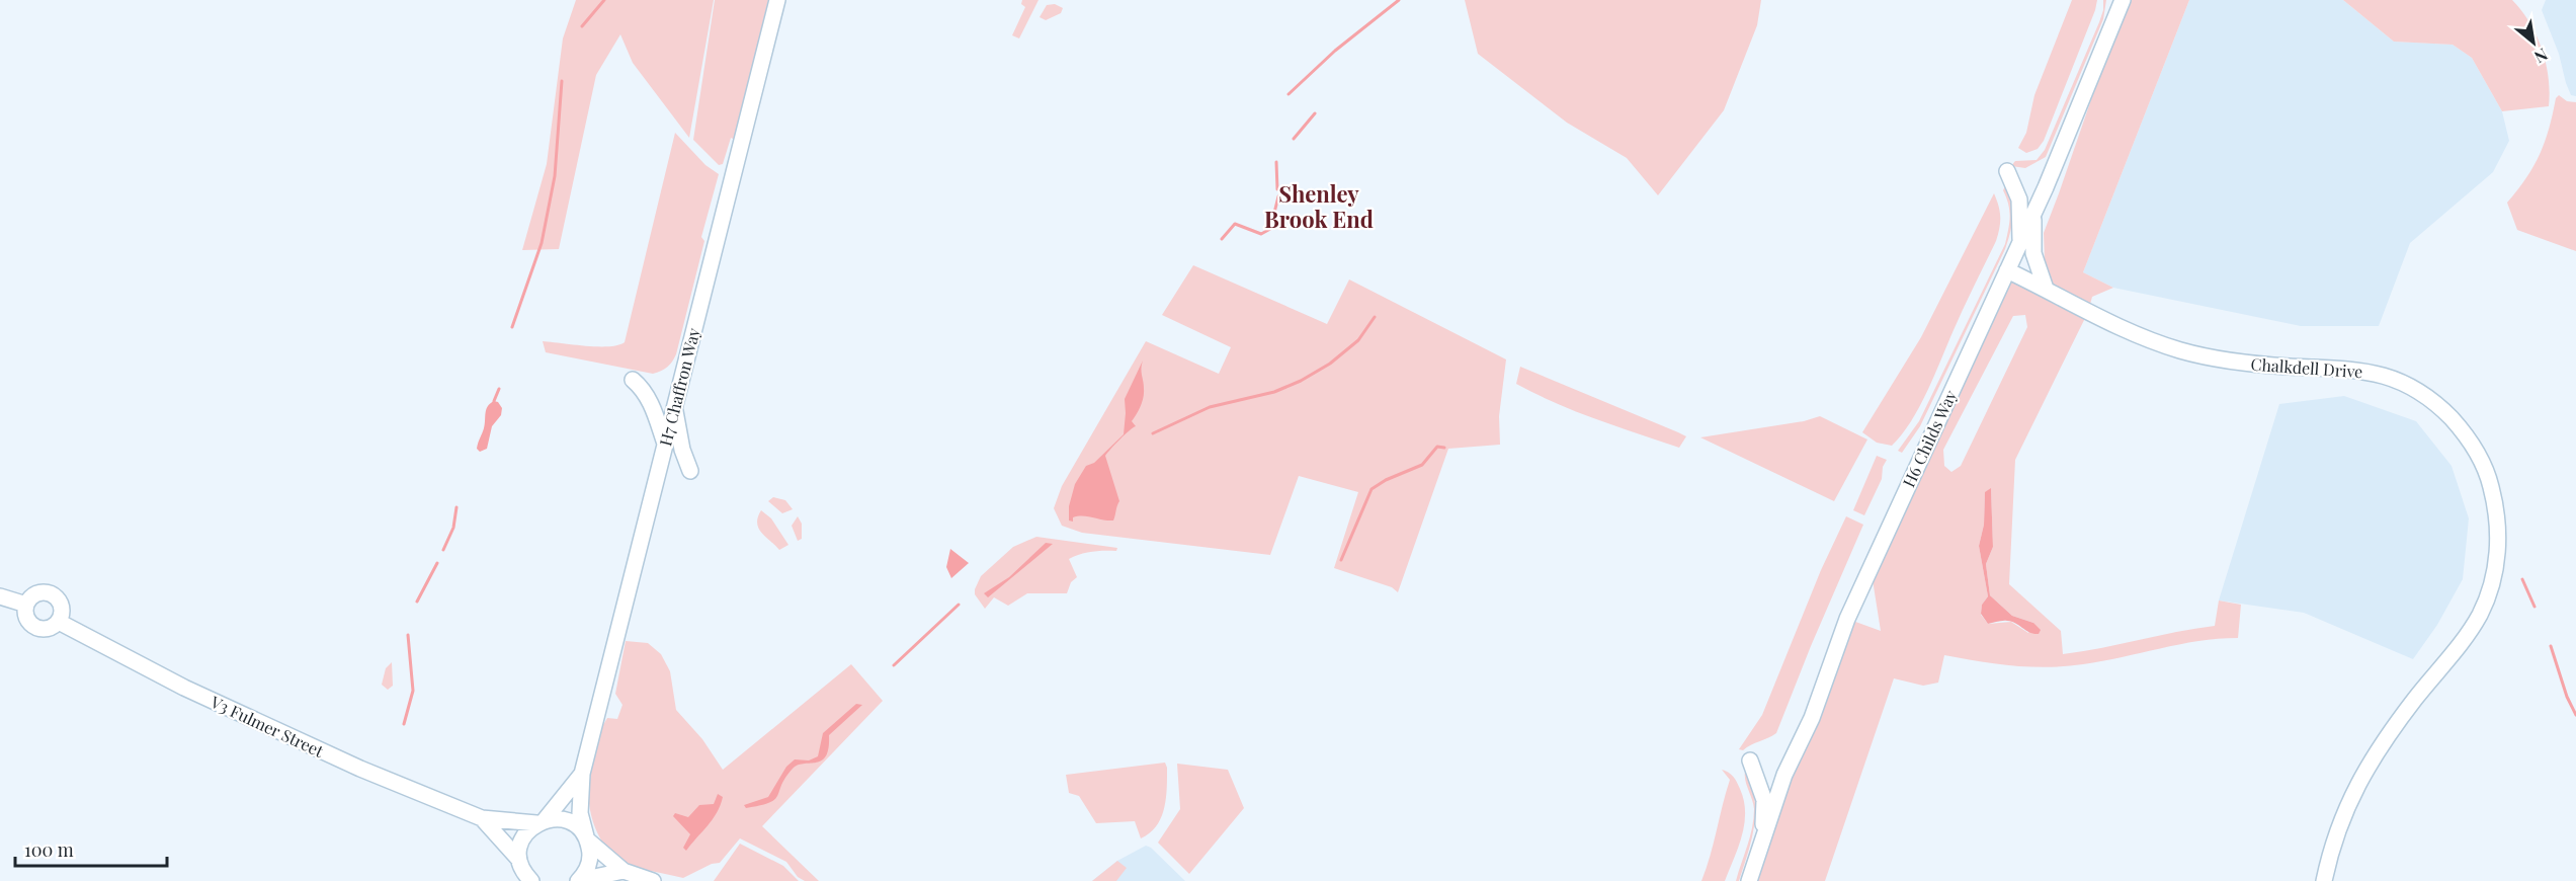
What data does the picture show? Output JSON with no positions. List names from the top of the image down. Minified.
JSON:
{"streets":{"street":["Chalkdell Drive","H7 Chaffron Way","H6 Childs Way","V3 Fulmer Street"]},"crossings":[["Chalkdell Drive","H6 Childs Way"],["H7 Chaffron Way","V3 Fulmer Street"]],"districts":["Shenley Brook End"],"scale_bar":"100 m","north":"bottom right"}
